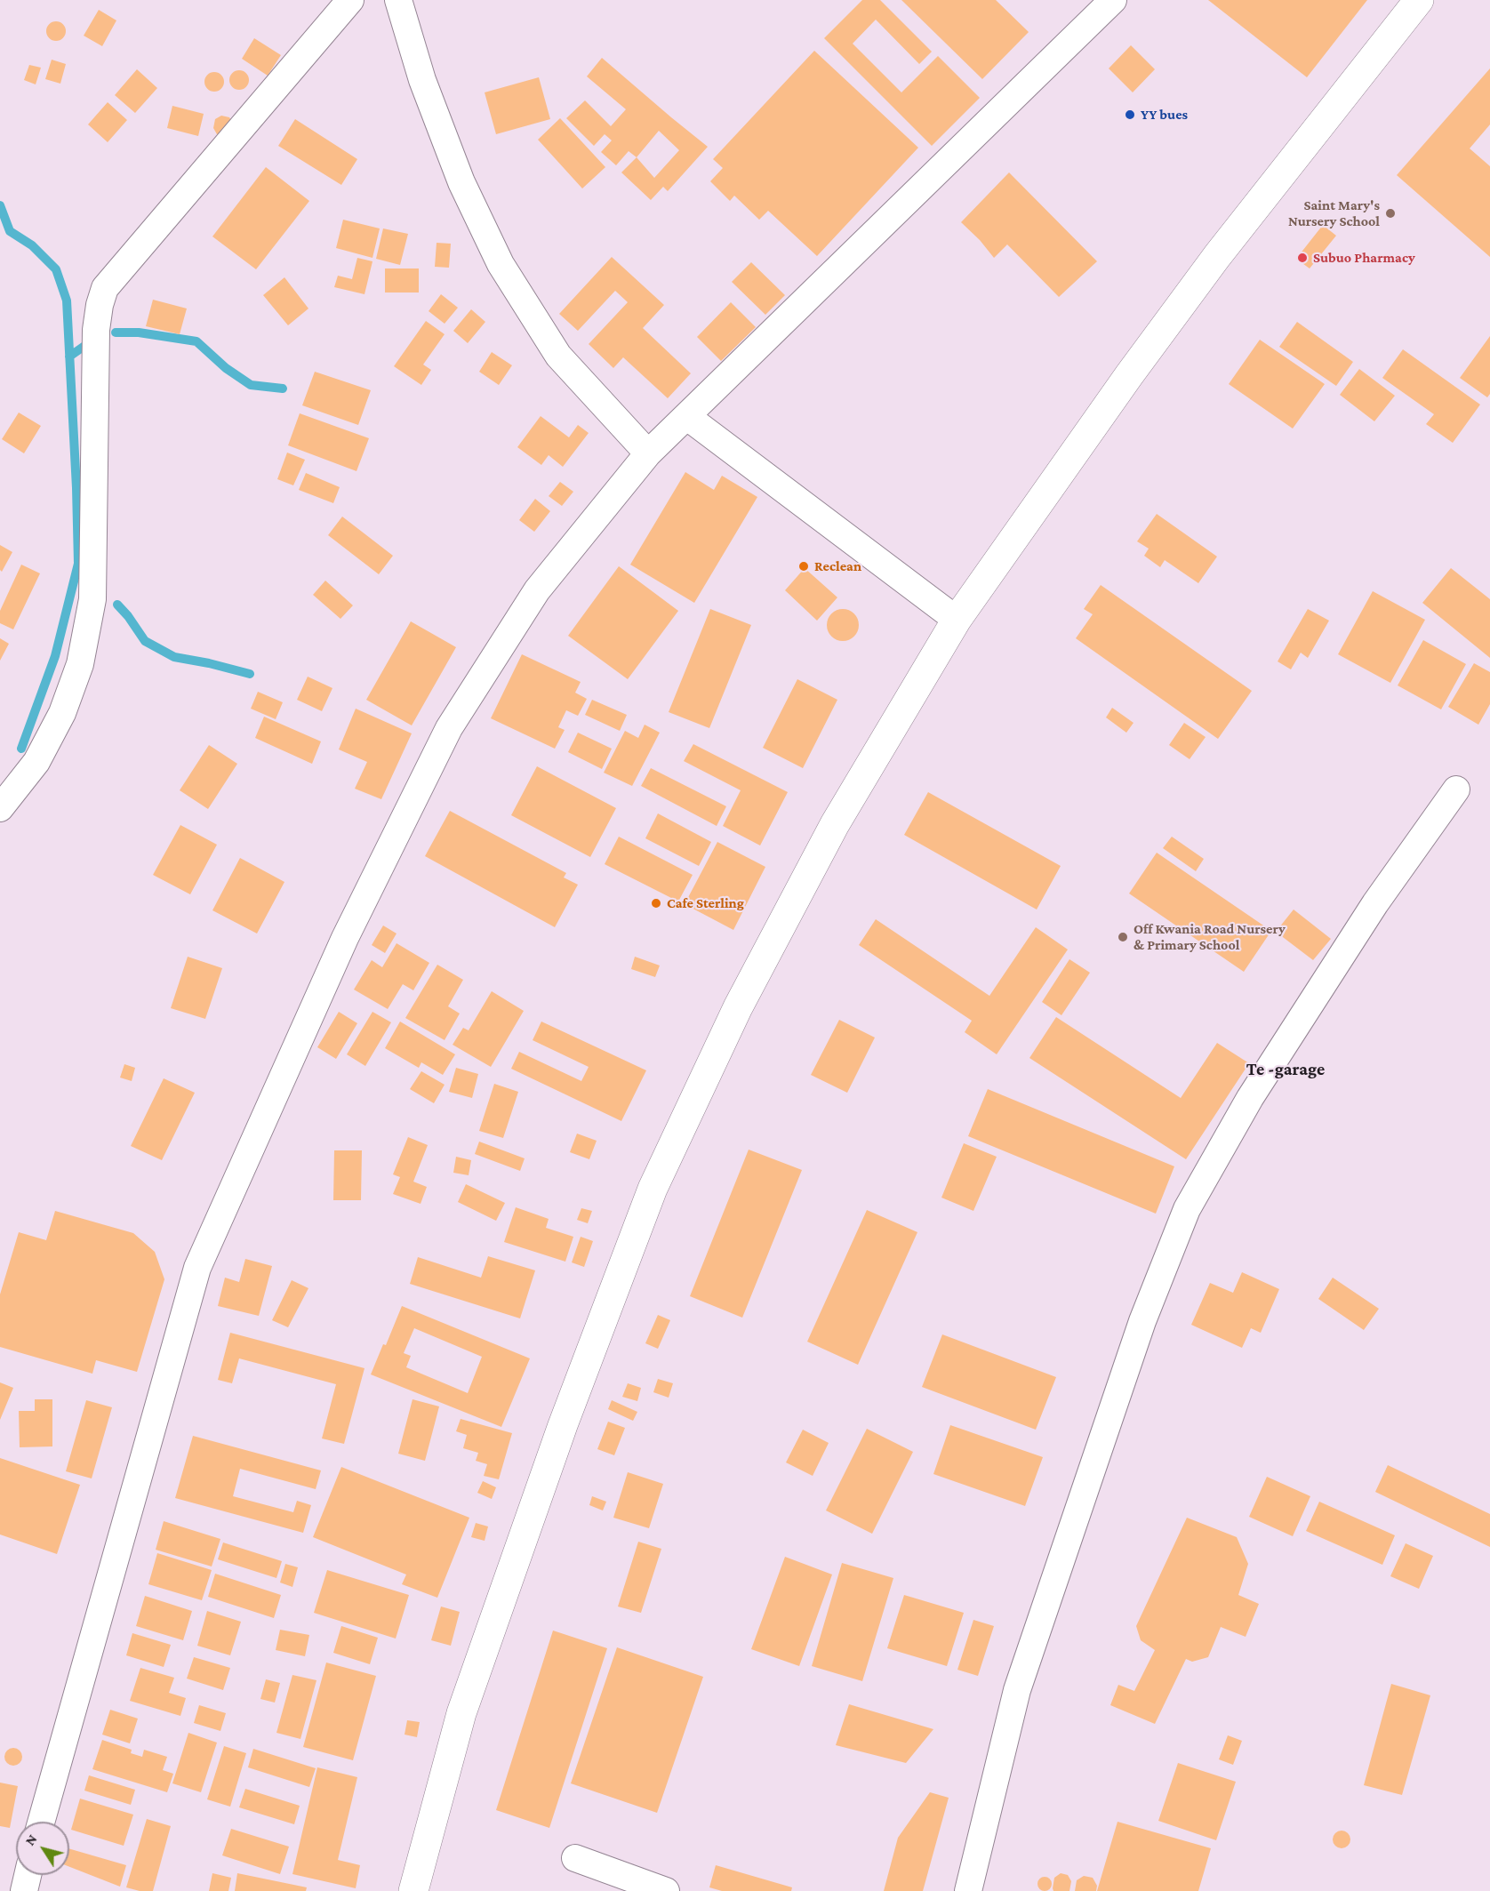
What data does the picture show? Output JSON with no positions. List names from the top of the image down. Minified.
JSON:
{"districts":["Te -garage"],"places":["YY bues","Saint Mary's Nursery School","Subuo Pharmacy","Reclean","Cafe Sterling","Off Kwania Road Nursery & Primary School"],"north":"top left"}
